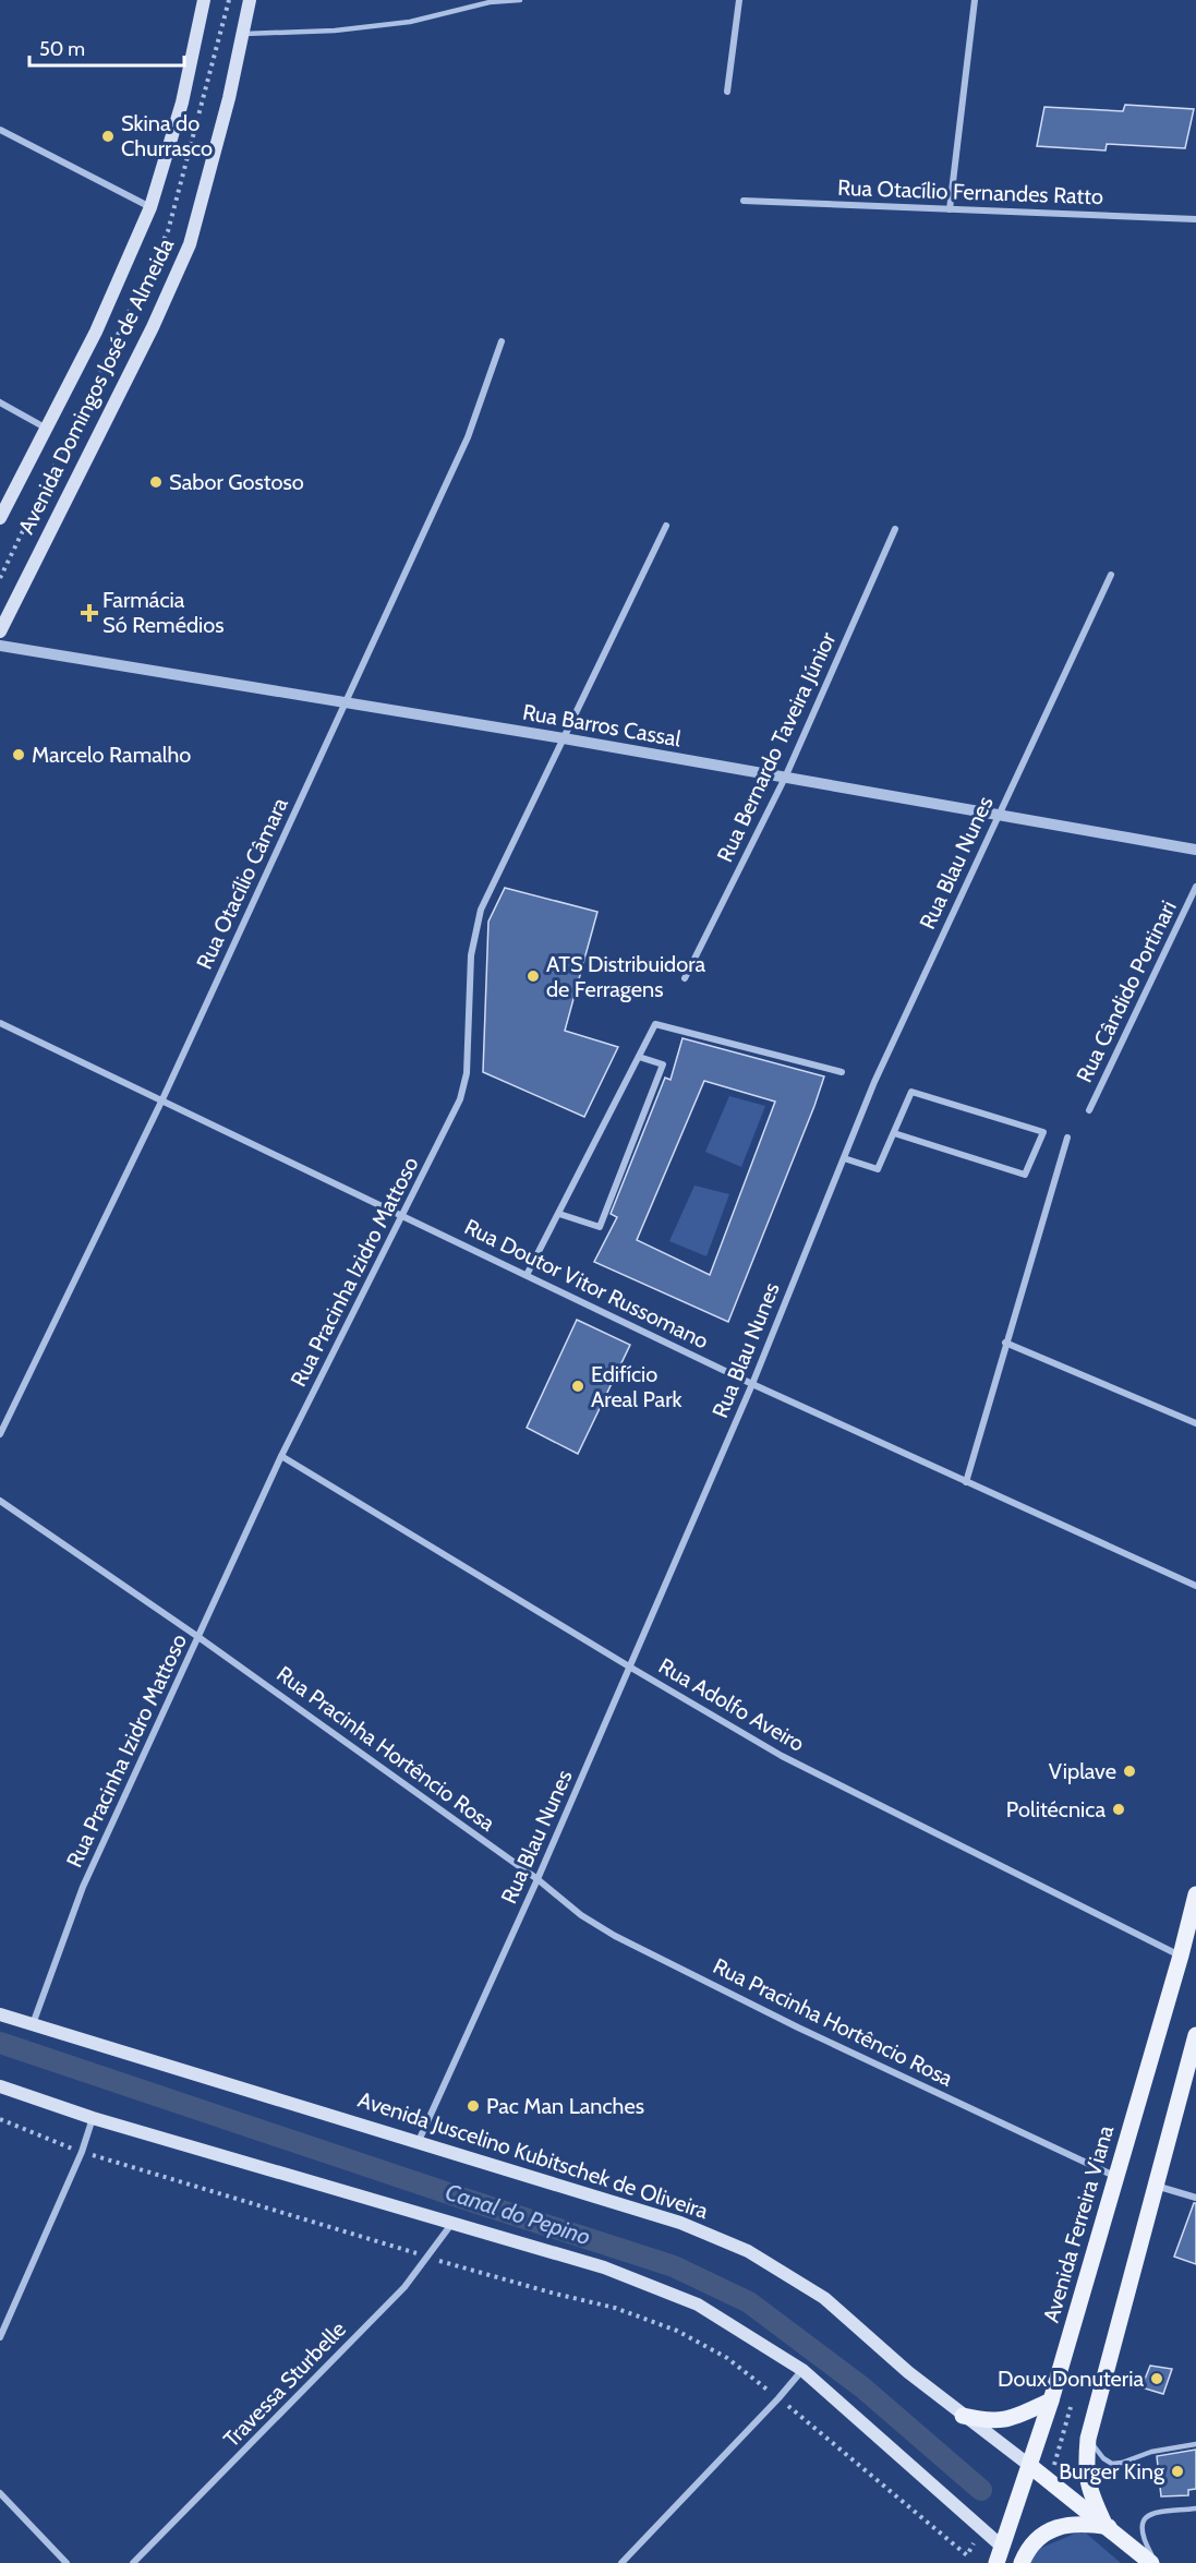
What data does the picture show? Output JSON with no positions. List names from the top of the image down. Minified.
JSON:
{"streets":{"main road":["Avenida Domingos José de Almeida","Avenida Juscelino Kubitschek de Oliveira","Avenida Ferreira Viana"],"street":["Rua Otacílio Fernandes Ratto","Rua Barros Cassal","Rua Bernardo Taveira Júnior","Rua Blau Nunes","Rua Otacílio Câmara","Rua Cândido Portinari","Rua Pracinha Izidro Mattoso","Rua Doutor Vitor Russomano","Rua Adolfo Aveiro","Rua Pracinha Hortêncio Rosa","Travessa Sturbelle"]},"crossings":[["Rua Barros Cassal","Rua Bernardo Taveira Júnior"],["Rua Barros Cassal","Rua Blau Nunes"],["Rua Barros Cassal","Rua Otacílio Câmara"],["Rua Barros Cassal","Rua Pracinha Izidro Mattoso"],["Rua Blau Nunes","Rua Doutor Vitor Russomano"],["Rua Blau Nunes","Rua Adolfo Aveiro"],["Rua Blau Nunes","Rua Pracinha Hortêncio Rosa"],["Rua Blau Nunes","Avenida Juscelino Kubitschek de Oliveira"],["Rua Otacílio Câmara","Rua Doutor Vitor Russomano"],["Rua Pracinha Izidro Mattoso","Rua Doutor Vitor Russomano"],["Rua Pracinha Izidro Mattoso","Rua Adolfo Aveiro"],["Rua Pracinha Izidro Mattoso","Rua Pracinha Hortêncio Rosa"],["Rua Pracinha Izidro Mattoso","Avenida Juscelino Kubitschek de Oliveira"],["Rua Adolfo Aveiro","Avenida Ferreira Viana"],["Rua Pracinha Hortêncio Rosa","Avenida Ferreira Viana"],["Avenida Juscelino Kubitschek de Oliveira","Avenida Ferreira Viana"]],"water":["Canal do Pepino"],"places":{"other":["Skina do Churrasco","Sabor Gostoso","Marcelo Ramalho","ATS Distribuidora de Ferragens","Edifício Areal Park","Viplave","Politécnica","Pac Man Lanches","Doux Donuteria","Burger King"],"health":["Farmácia Só Remédios"]},"scale_bar":"50 m"}
